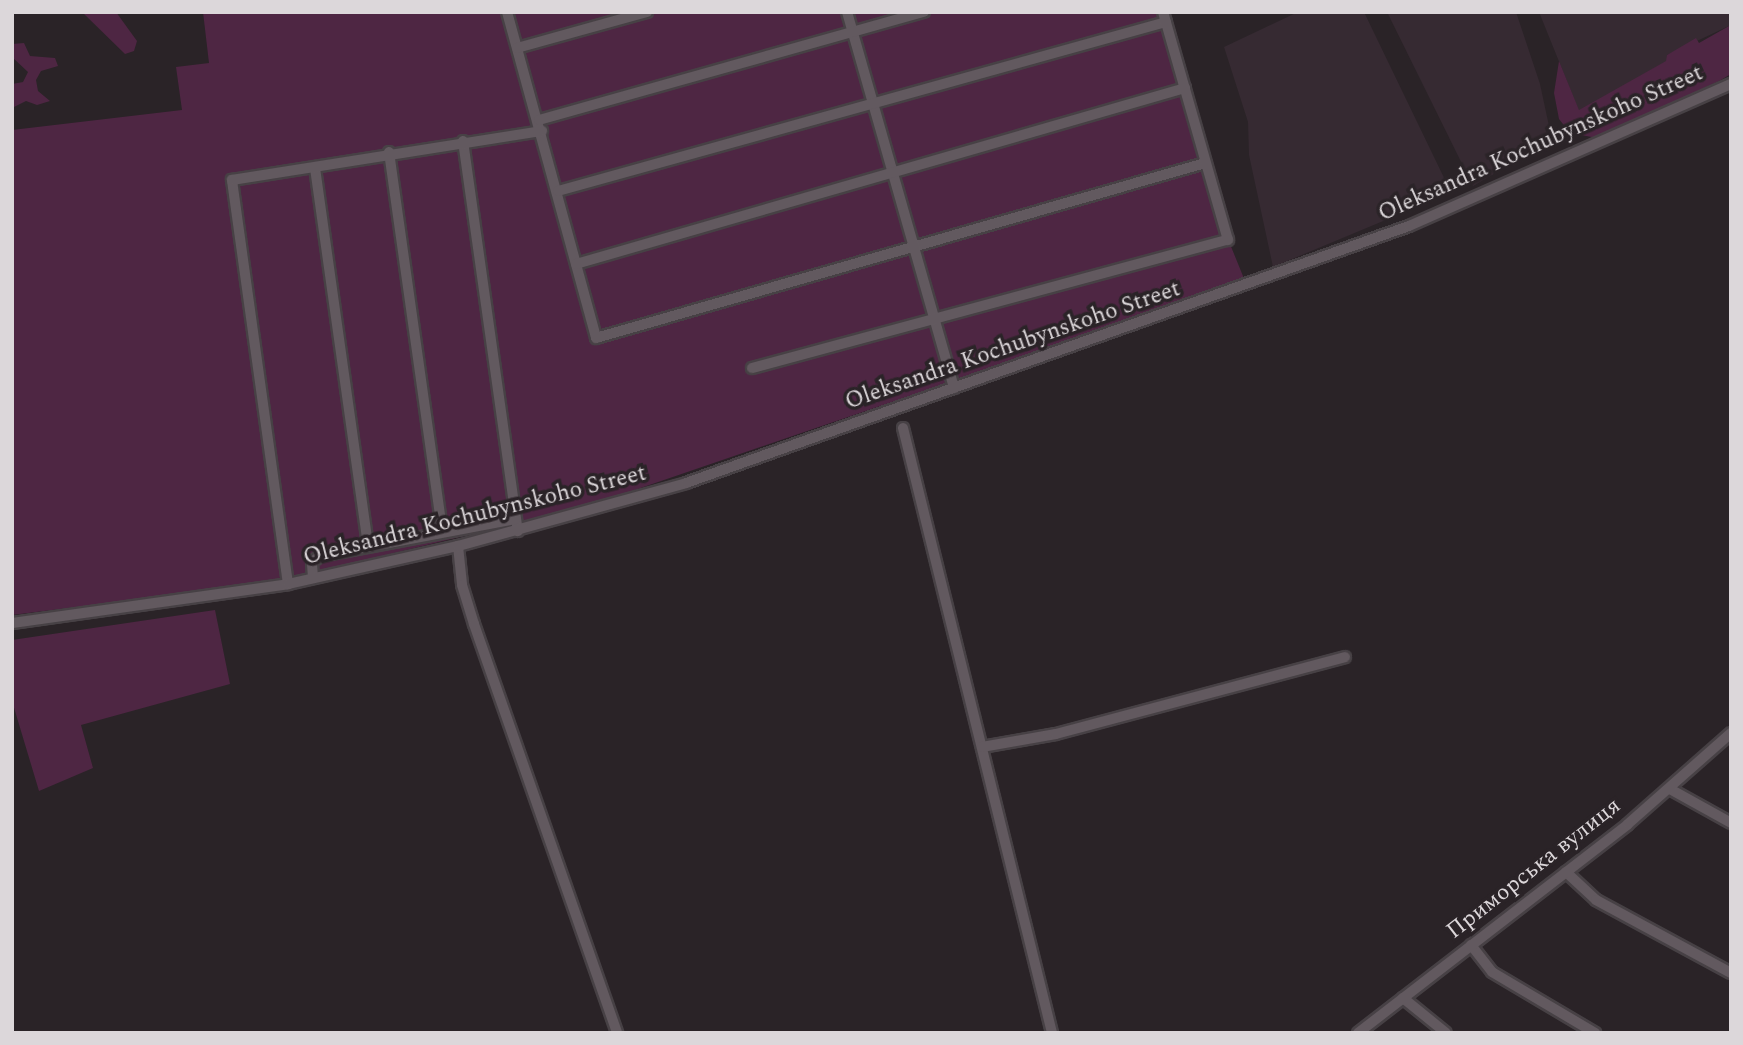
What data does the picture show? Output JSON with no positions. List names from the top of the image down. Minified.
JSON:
{"streets":{"street":["Oleksandra Kochubynskoho Street","Приморська вулиця"]}}
